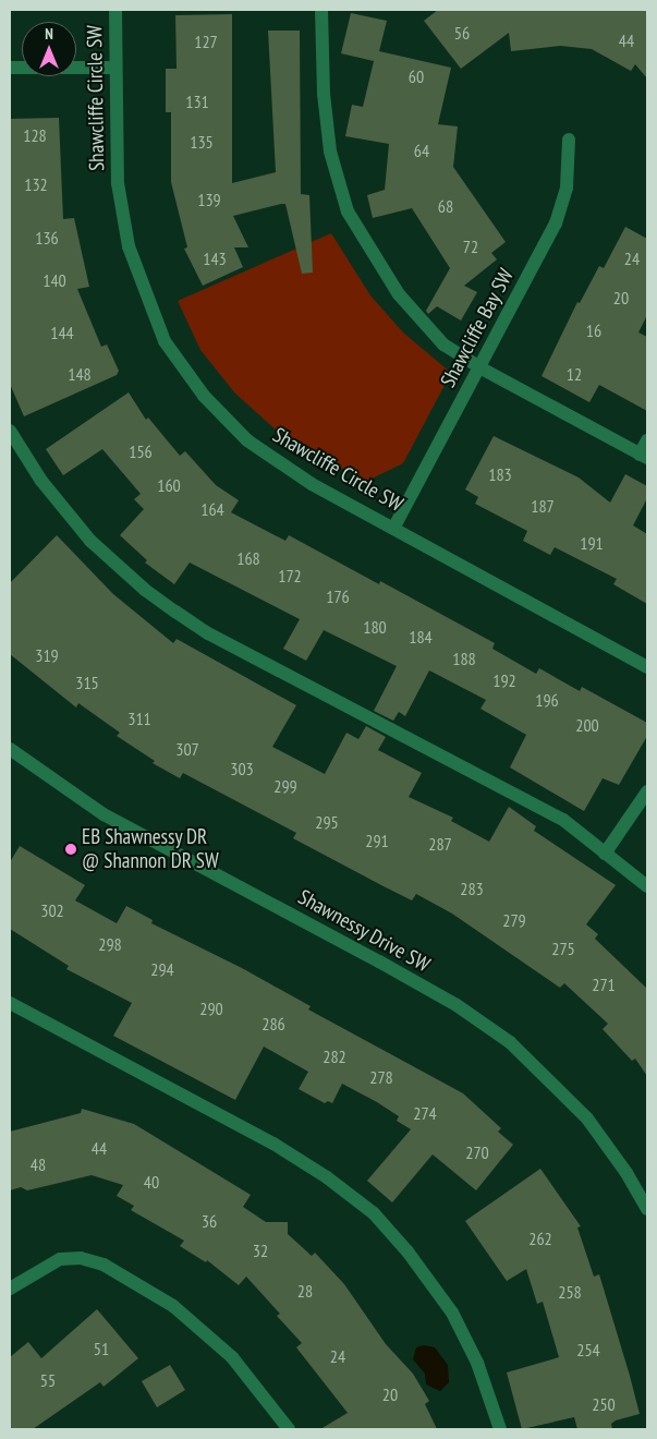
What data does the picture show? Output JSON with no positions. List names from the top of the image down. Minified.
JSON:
{"streets":{"street":["Shawcliffe Circle SW","Shawcliffe Bay SW","Shawnessy Drive SW"]},"crossings":[["Shawcliffe Circle SW","Shawcliffe Bay SW"]],"places":["EB Shawnessy DR @ Shannon DR SW"],"house_numbers":["56","44","127","60","131","128","135","64","132","139","68","136","72","143","24","140","20","16","144","148","12","156","183","160","187","164","191","168","172","176","180","184","319","188","192","315","196","311","200","307","303","299","295","291","287","283","302","279","298","275","294","271","290","286","282","278","274","44","270","48","40","36","262","32","28","258","51","254","24","55","20","250"],"north":"top"}
